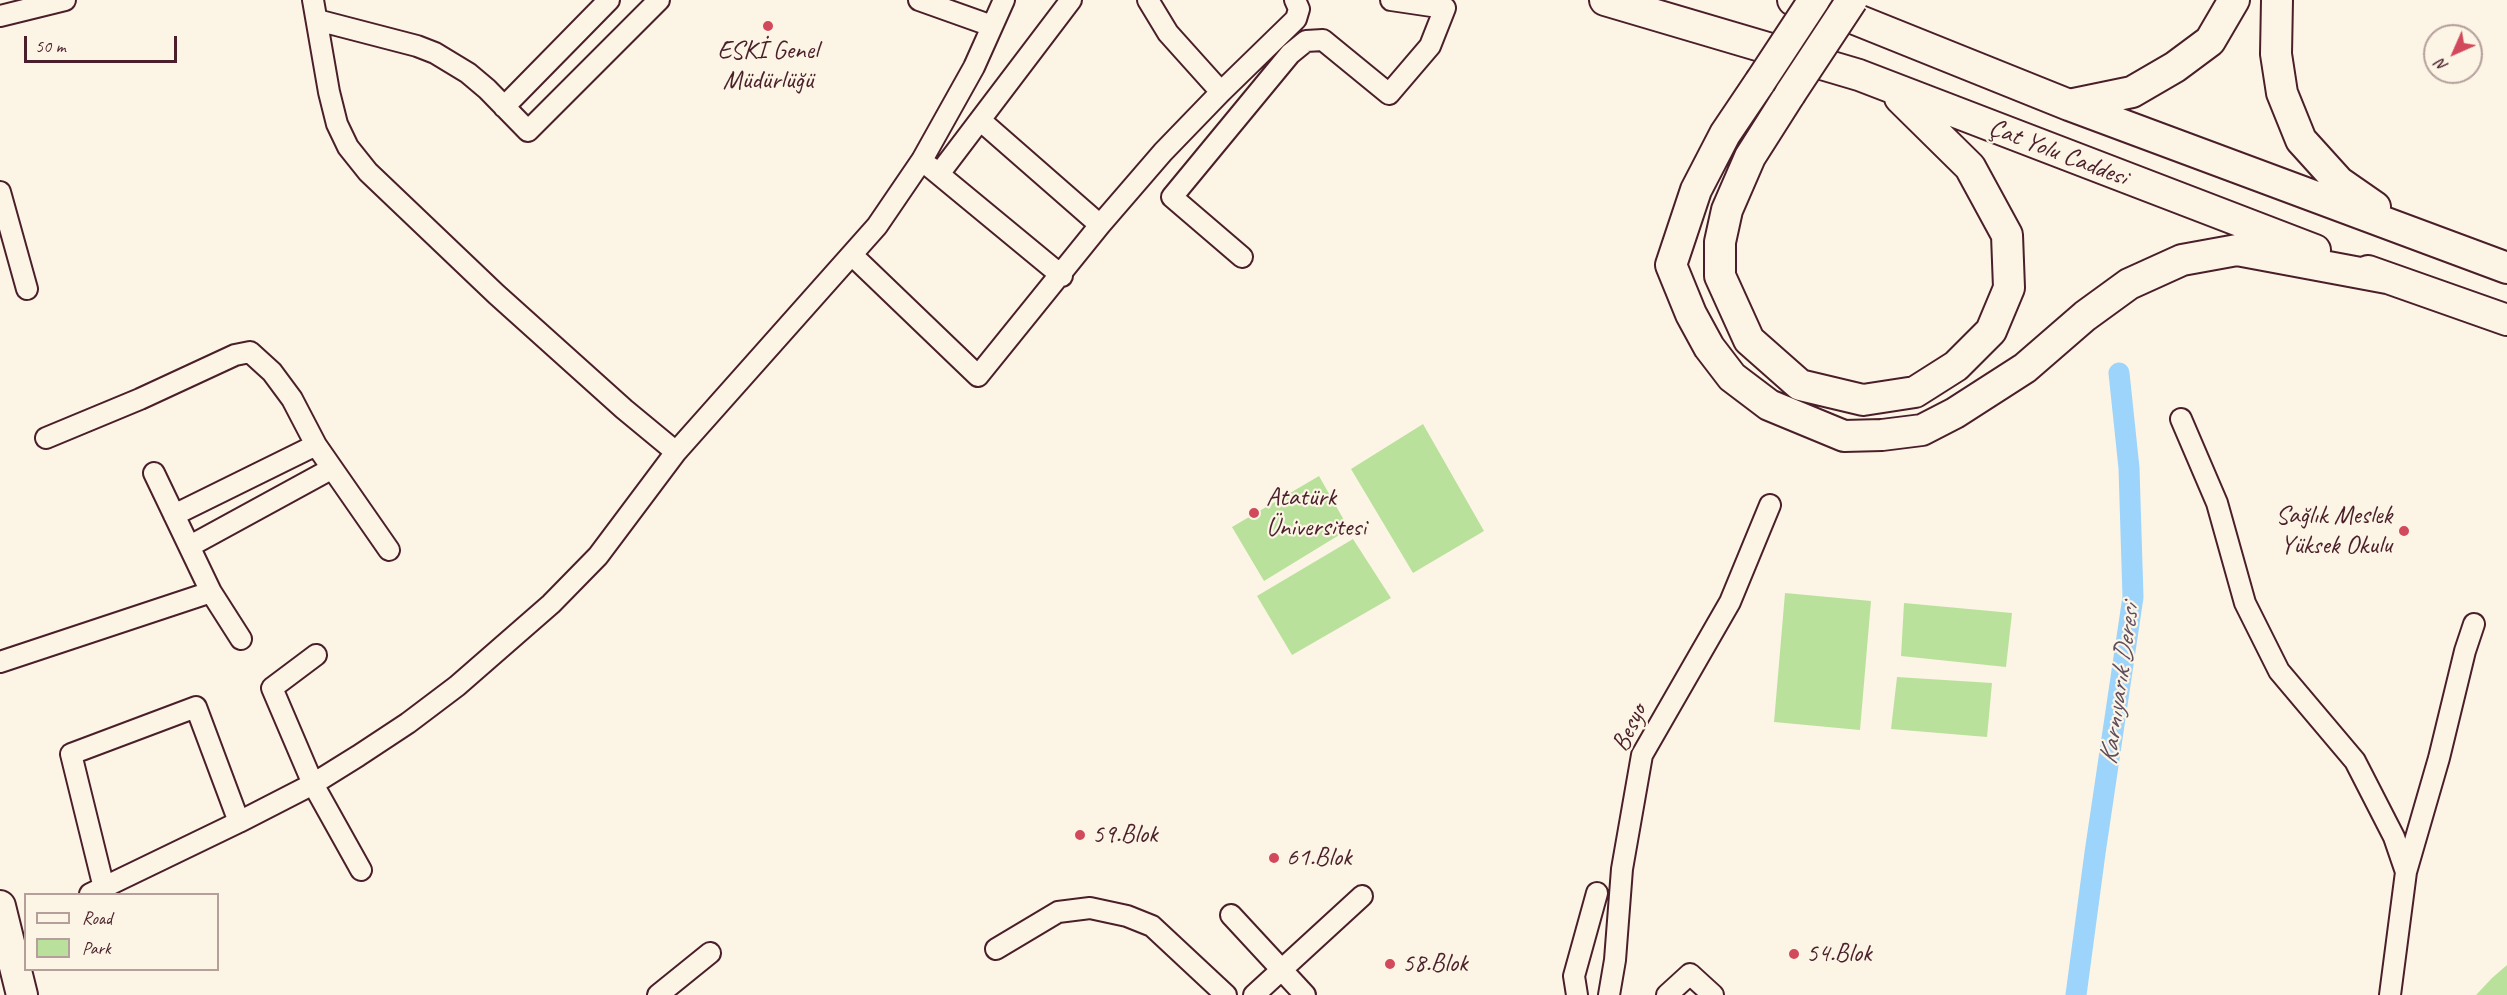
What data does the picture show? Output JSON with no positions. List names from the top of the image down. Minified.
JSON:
{"streets":{"highway":["Çat Yolu Caddesi"],"street":["Besyo"]},"water":["Karnıyarık Deresi"],"places":["ESKİ Genel Müdürlüğü","Atatürk Üniversitesi","Sağlık Meslek Yüksek Okulu","59.Blok","61.Blok","54.Blok","58.Blok"],"legend":["Road","Park"],"scale_bar":"50 m","north":"bottom left"}
